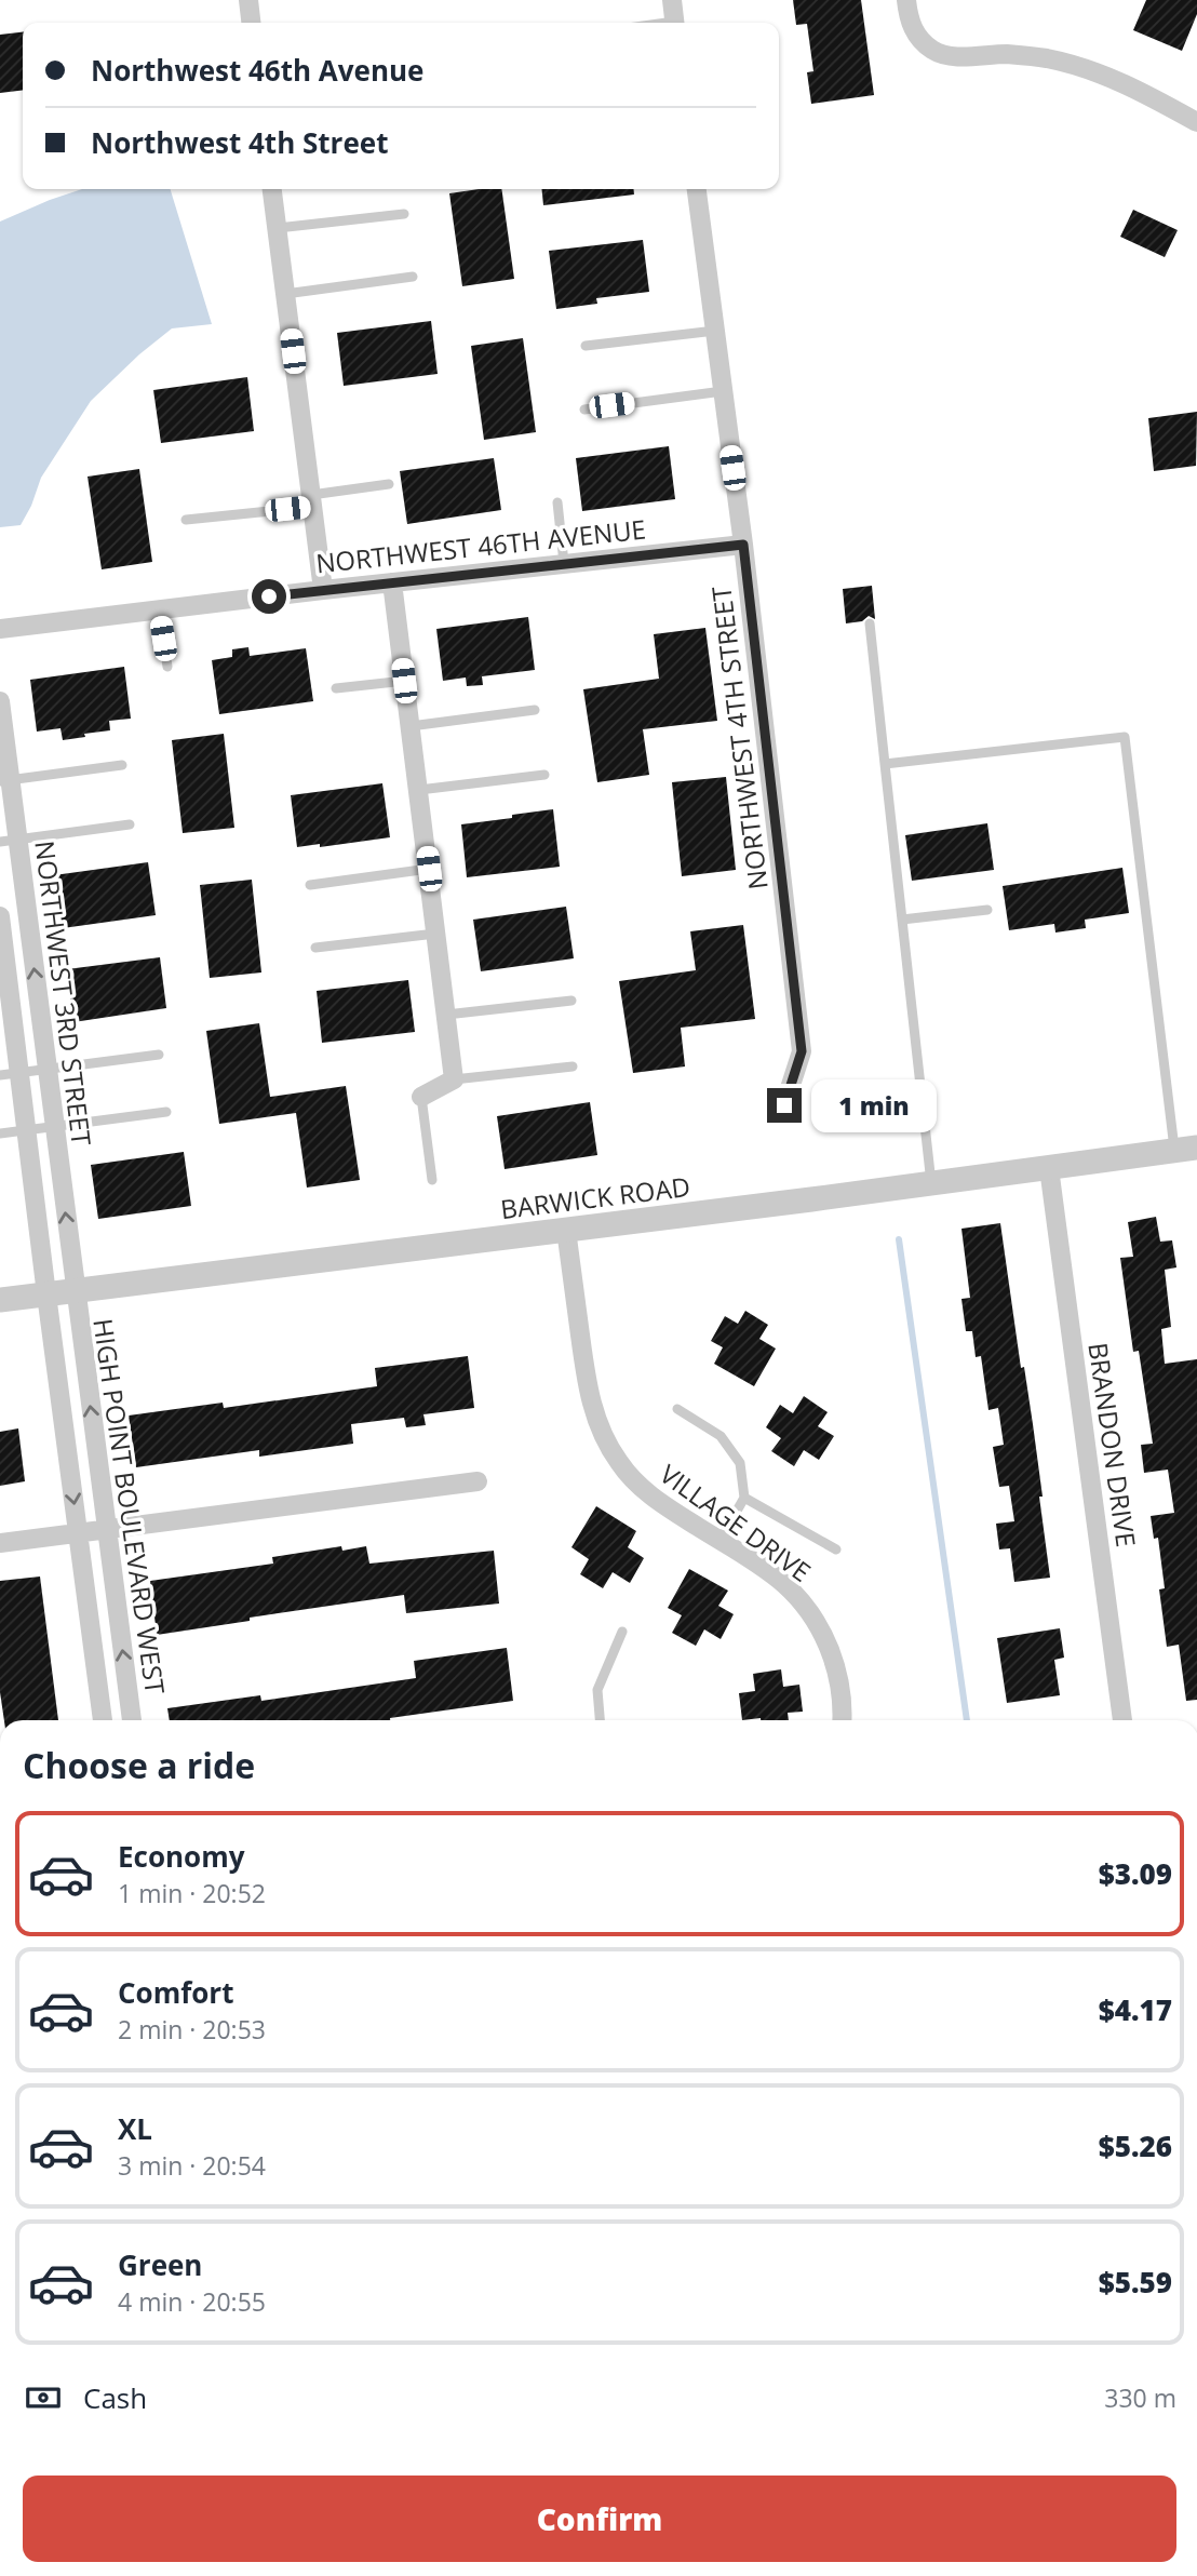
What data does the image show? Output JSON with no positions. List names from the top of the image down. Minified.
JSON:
{"streets":{"street":["NORTHWEST 46TH AVENUE","NORTHWEST 4TH STREET","NORTHWEST 3RD STREET","BARWICK ROAD","BRANDON DRIVE","HIGH POINT BOULEVARD WEST","VILLAGE DRIVE"]},"crossings":[["NORTHWEST 46TH AVENUE","NORTHWEST 4TH STREET"],["NORTHWEST 3RD STREET","BARWICK ROAD"],["NORTHWEST 3RD STREET","HIGH POINT BOULEVARD WEST"],["BARWICK ROAD","BRANDON DRIVE"],["BARWICK ROAD","HIGH POINT BOULEVARD WEST"],["BARWICK ROAD","VILLAGE DRIVE"]],"page":{"banner":["Northwest 46th Avenue","Northwest 4th Street"],"bubble":"1 min","heading":"Choose a ride","list":[{"name":"Economy","note":"1 min · 20:52","value":"$3.09"},{"name":"Comfort","note":"2 min · 20:53","value":"$4.17"},{"name":"XL","note":"3 min · 20:54","value":"$5.26"},{"name":"Green","note":"4 min · 20:55","value":"$5.59"}],"pay":["Cash","330 m"],"buttons":"Confirm"}}
